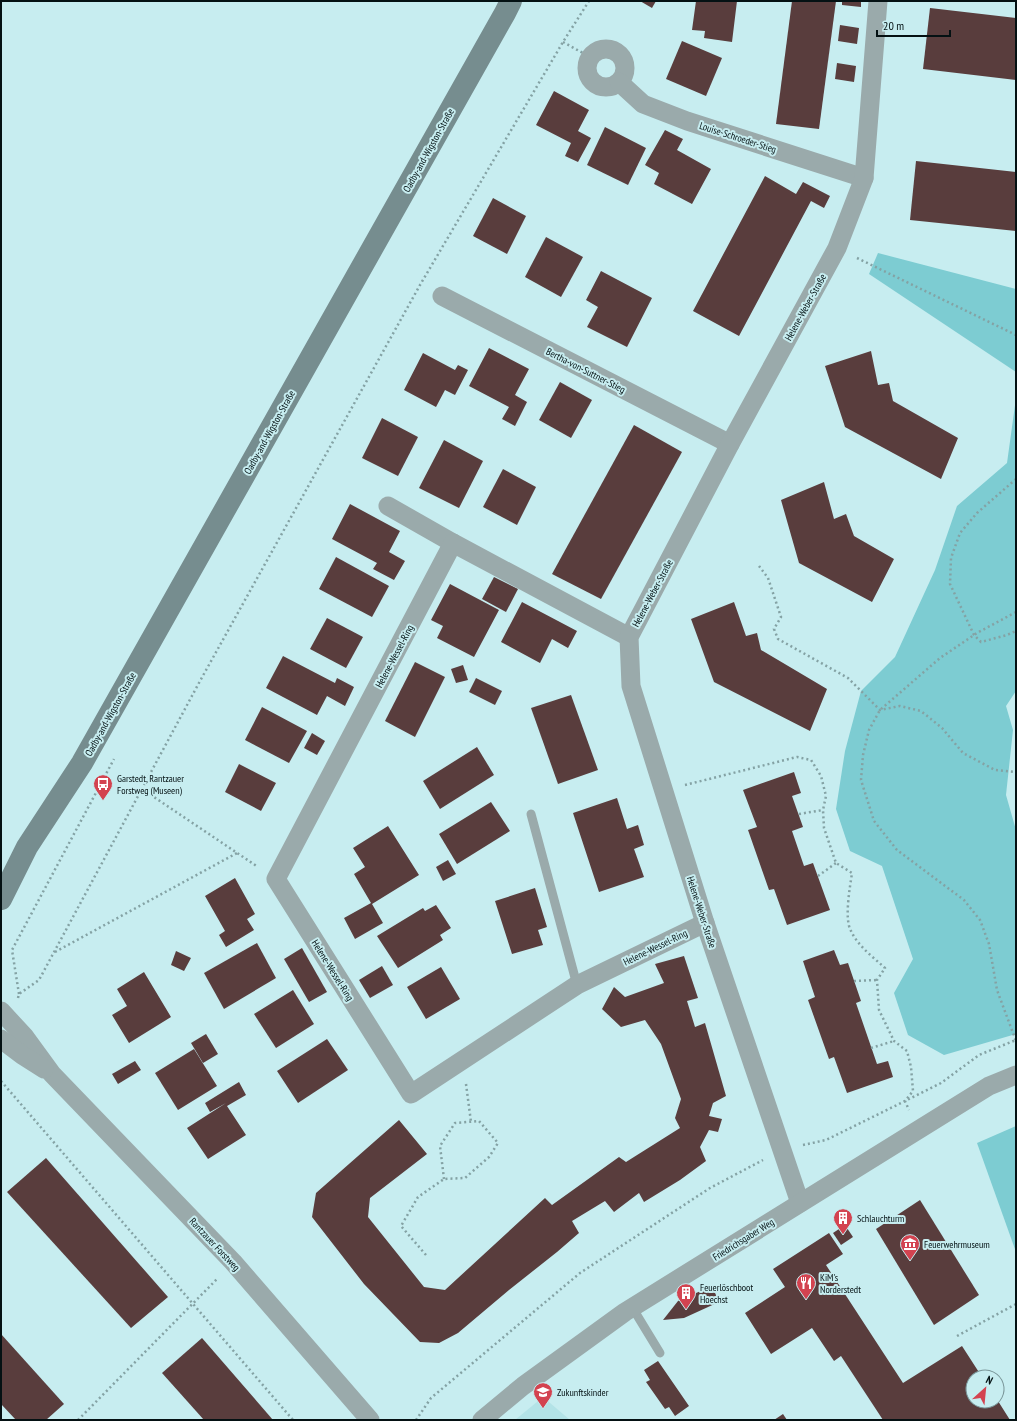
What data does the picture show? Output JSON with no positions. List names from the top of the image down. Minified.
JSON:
{"streets":{"main road":["Oadby-and-Wigston-Straße"],"street":["Louise-Schroeder-Stieg","Helene-Weber-Straße","Bertha-von-Suttner-Stieg","Helene-Wessel-Ring","Friedrichsgaber Weg","Rantzauer Forstweg"]},"crossings":[["Louise-Schroeder-Stieg","Helene-Weber-Straße"],["Helene-Weber-Straße","Bertha-von-Suttner-Stieg"],["Helene-Weber-Straße","Helene-Wessel-Ring"],["Helene-Weber-Straße","Friedrichsgaber Weg"]],"places":{"bus stop":["Garstedt, Rantzauer Forstweg (Museen)"],"building":["Schlauchturm","Feuerlöschboot Hoechst"],"museum":["Feuerwehrmuseum"],"restaurant":["KiM's Norderstedt"],"school or university":["Zukunftskinder"]},"scale_bar":"20 m","north":"top right"}
